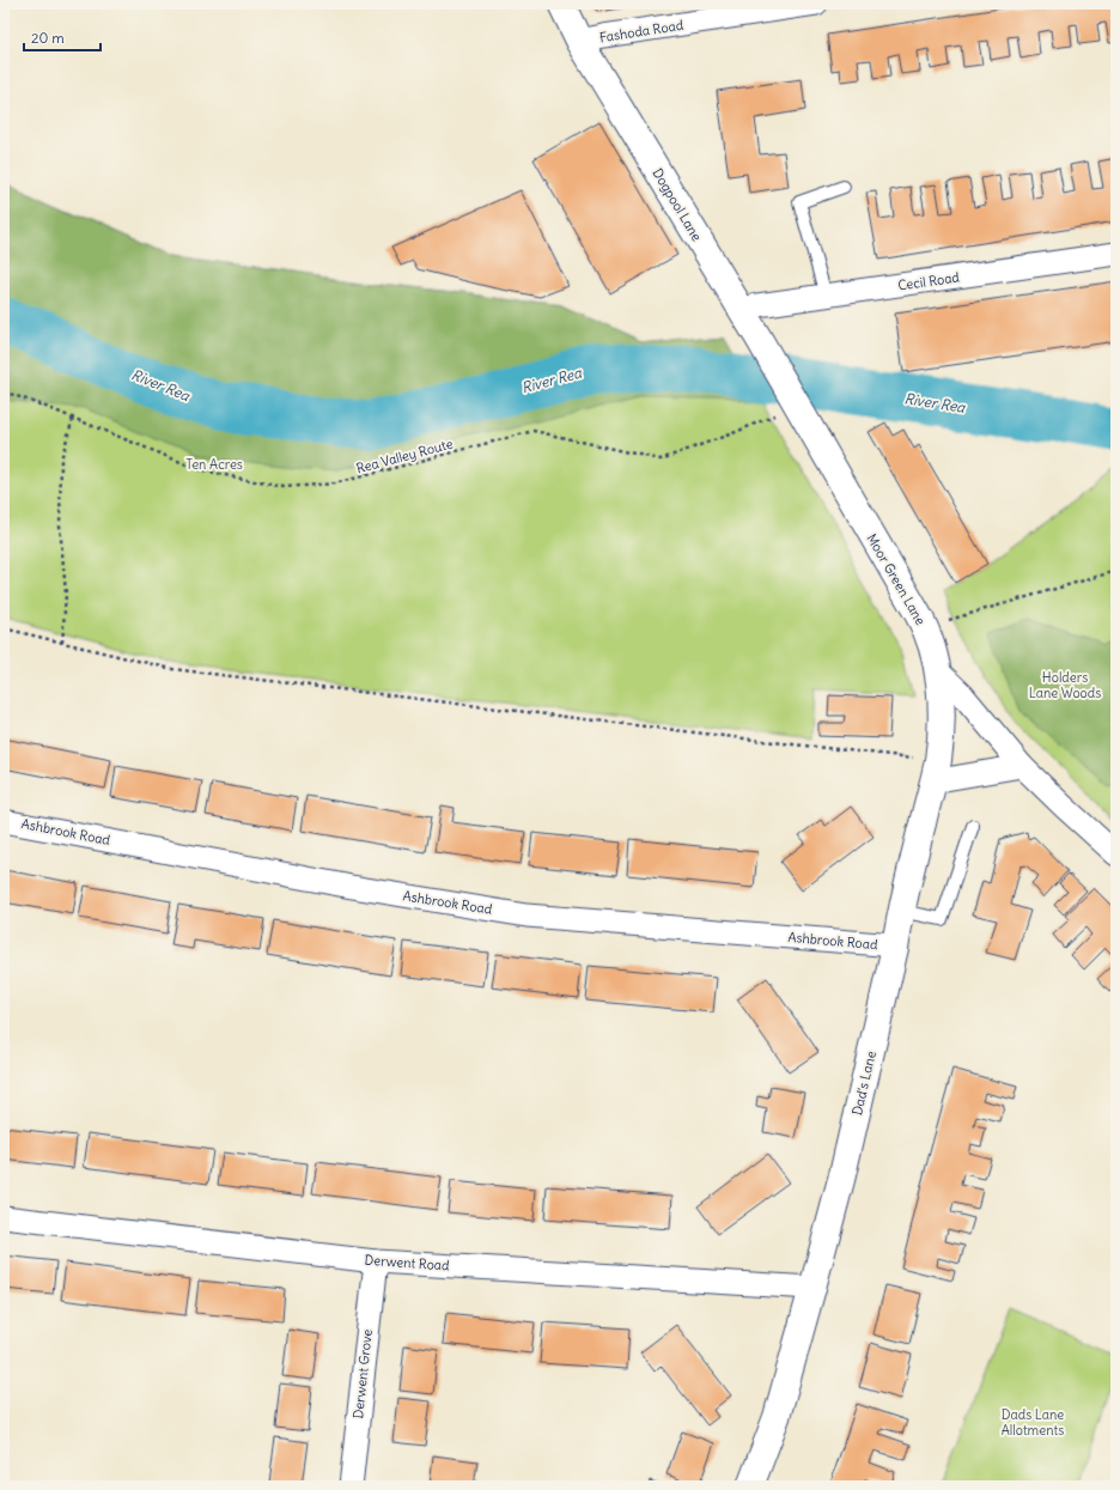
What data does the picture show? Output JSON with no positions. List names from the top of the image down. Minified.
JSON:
{"streets":{"street":["Fashoda Road","Dogpool Lane","Cecil Road","Moor Green Lane","Ashbrook Road","Dad's Lane","Derwent Road","Derwent Grove"],"path":["Rea Valley Route"]},"crossings":[["Fashoda Road","Dogpool Lane"],["Dogpool Lane","Cecil Road"],["Dogpool Lane","Rea Valley Route"],["Dogpool Lane","Moor Green Lane"],["Rea Valley Route","Moor Green Lane"],["Moor Green Lane","Dad's Lane"],["Ashbrook Road","Dad's Lane"],["Dad's Lane","Derwent Road"],["Derwent Road","Derwent Grove"]],"water":["River Rea"],"parks":["Ten Acres","Holders Lane Woods","Dads Lane Allotments"],"scale_bar":"20 m"}
